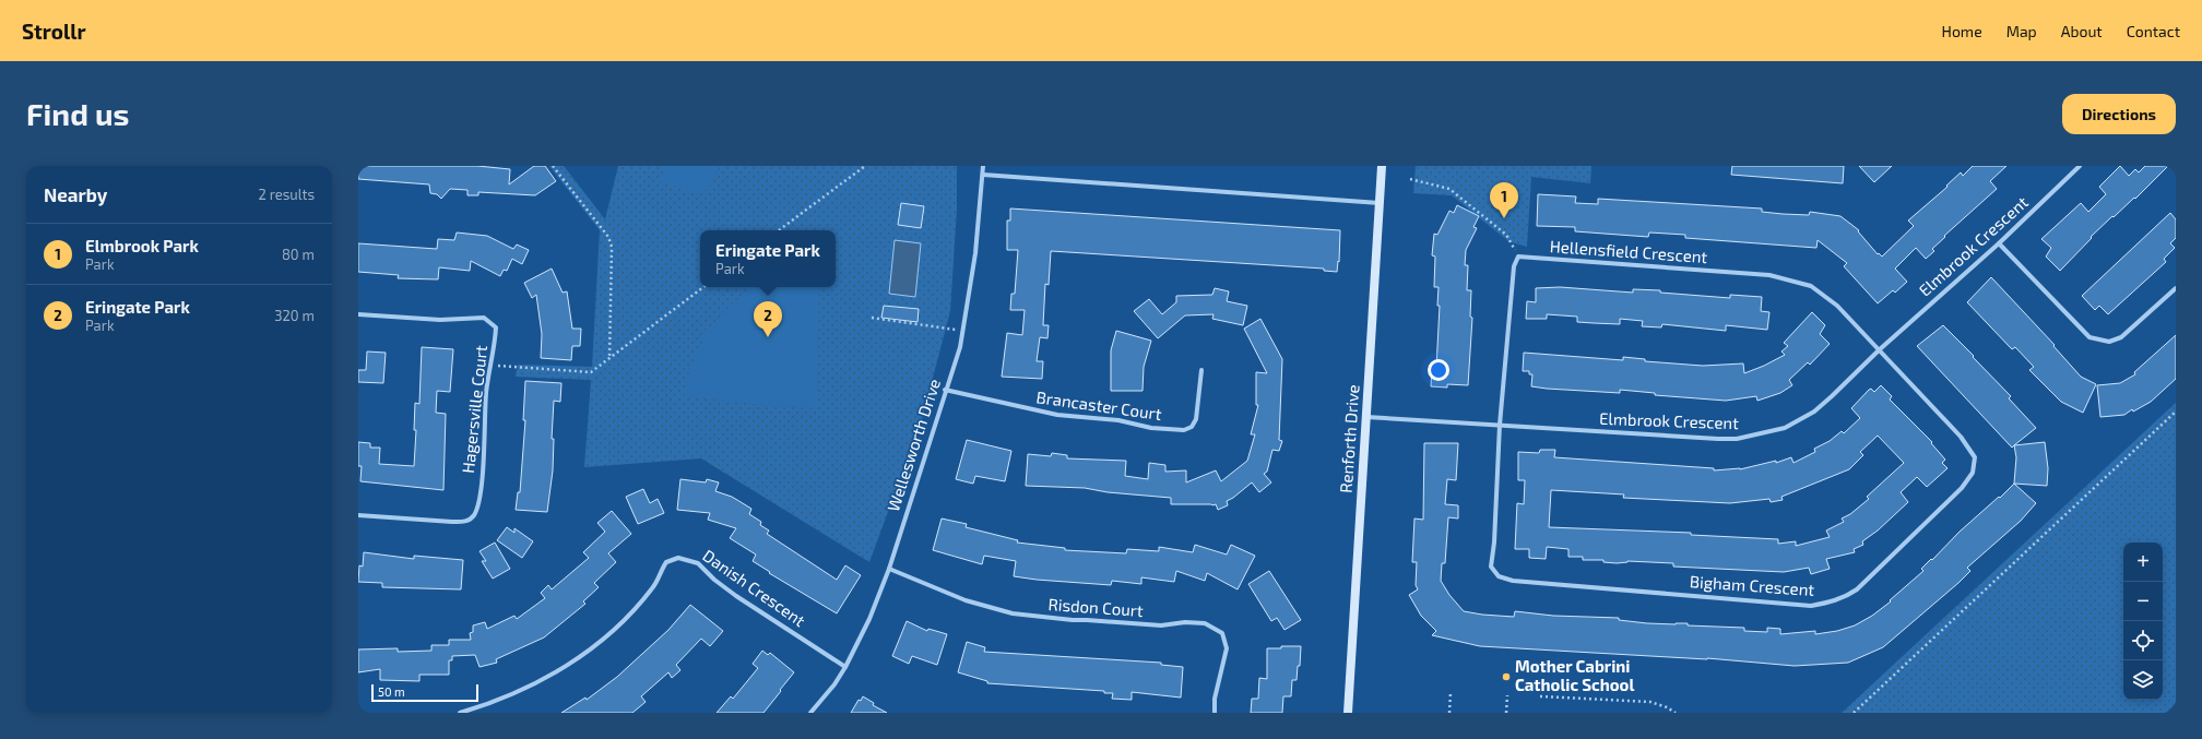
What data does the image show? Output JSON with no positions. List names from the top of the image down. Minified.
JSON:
{"streets":{"main road":["Renforth Drive"],"street":["Elmbrook Crescent","Hellensfield Crescent","Brancaster Court","Hagersville Court","Wellesworth Drive","Bigham Crescent","Danish Crescent","Risdon Court"]},"crossings":[["Elmbrook Crescent","Hellensfield Crescent"],["Elmbrook Crescent","Renforth Drive"],["Elmbrook Crescent","Bigham Crescent"],["Hellensfield Crescent","Bigham Crescent"],["Brancaster Court","Wellesworth Drive"],["Wellesworth Drive","Danish Crescent"],["Wellesworth Drive","Risdon Court"]],"places":["Mother Cabrini Catholic School"],"scale_bar":"50 m","page":{"header":"Strollr","nav":["Home","Map","About","Contact"],"buttons":"Directions","title":"Find us","heading":["Nearby","2 results"],"pins":["1","2"],"list":[{"mark":"1","name":"Elmbrook Park","note":"Park","value":"80 m"},{"mark":"2","name":"Eringate Park","note":"Park","value":"320 m"}],"popup":["Eringate Park","Park"],"map_buttons":["+","−"],"scale":"50 m"}}
